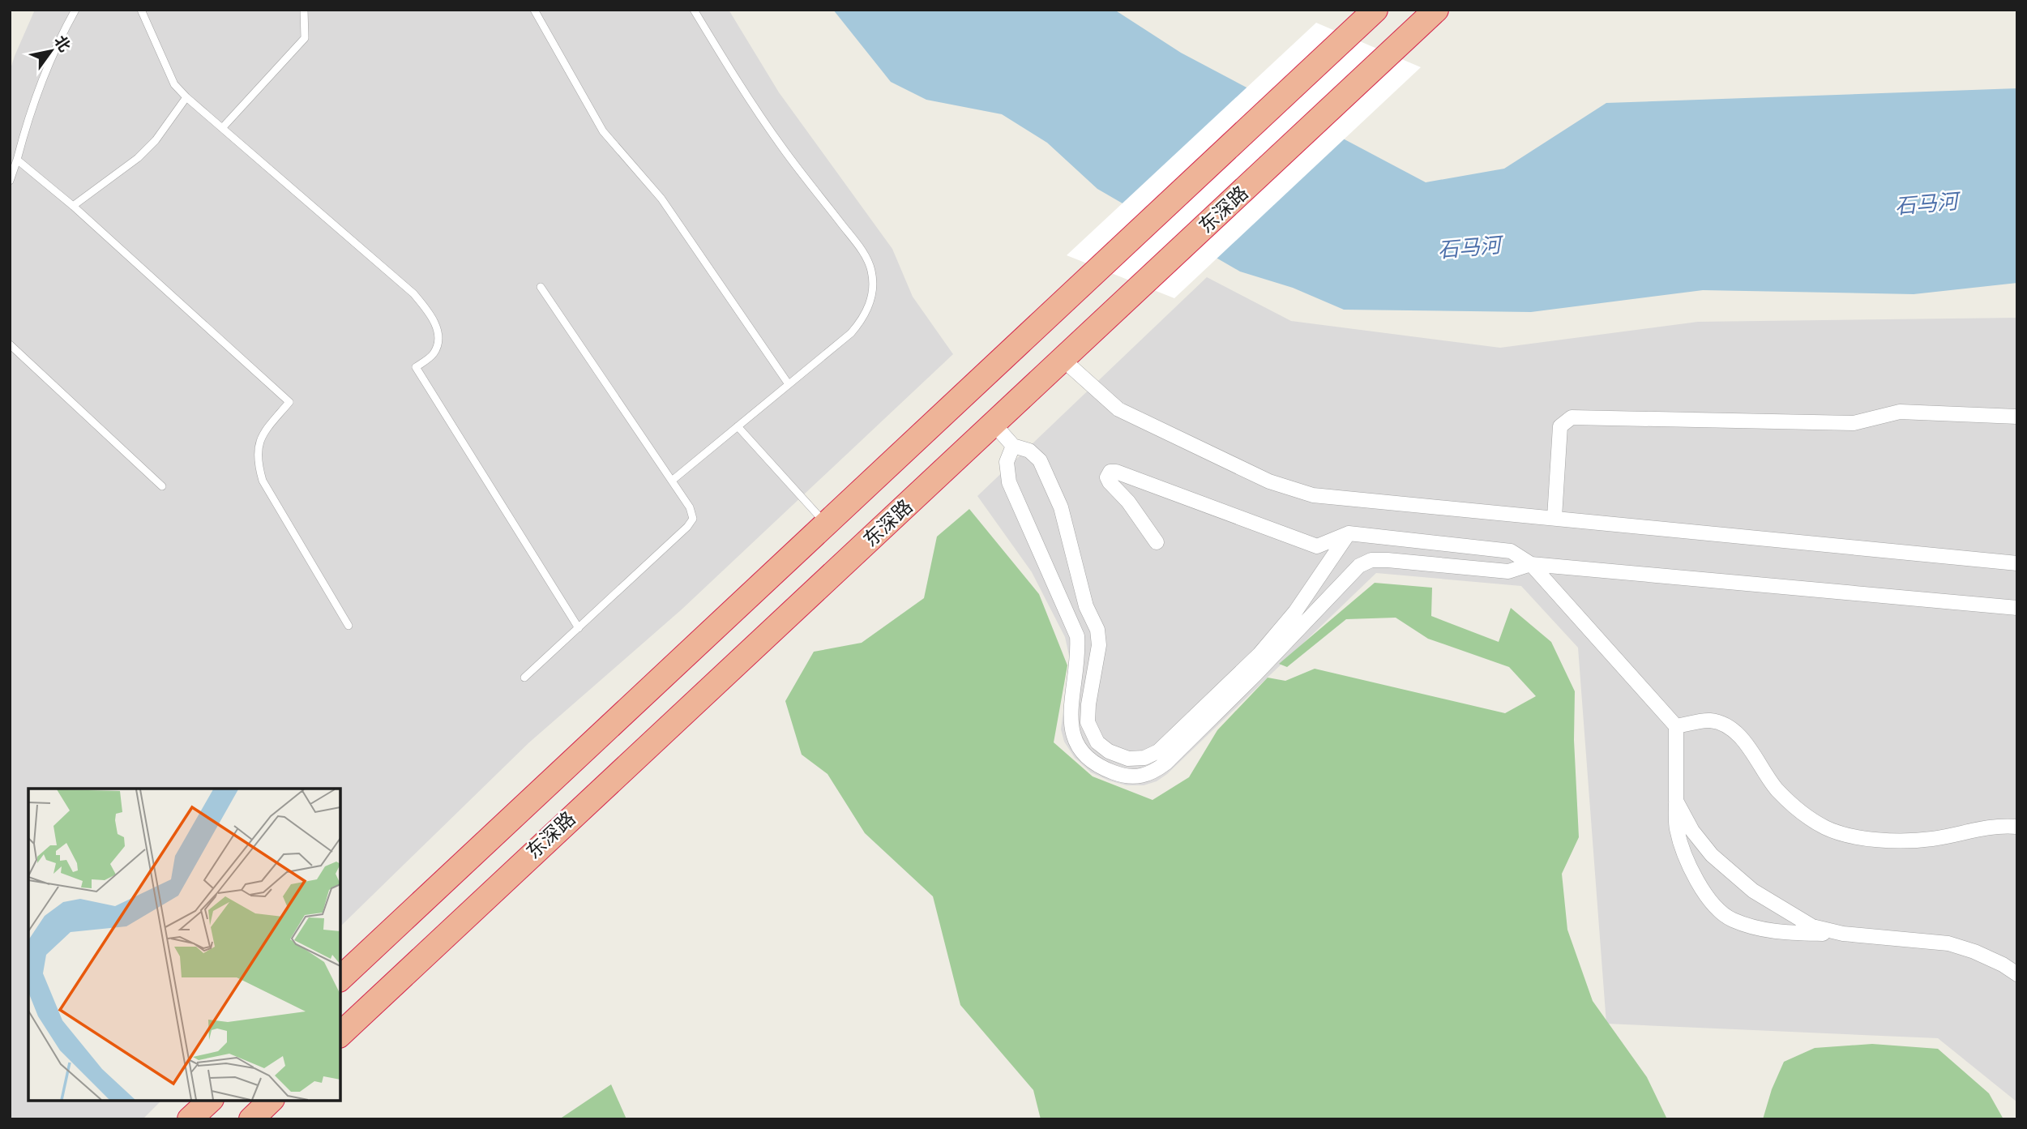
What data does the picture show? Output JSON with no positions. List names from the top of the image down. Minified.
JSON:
{"streets":{"highway":["东深路"]},"water":["石马河"],"north":"top right"}
